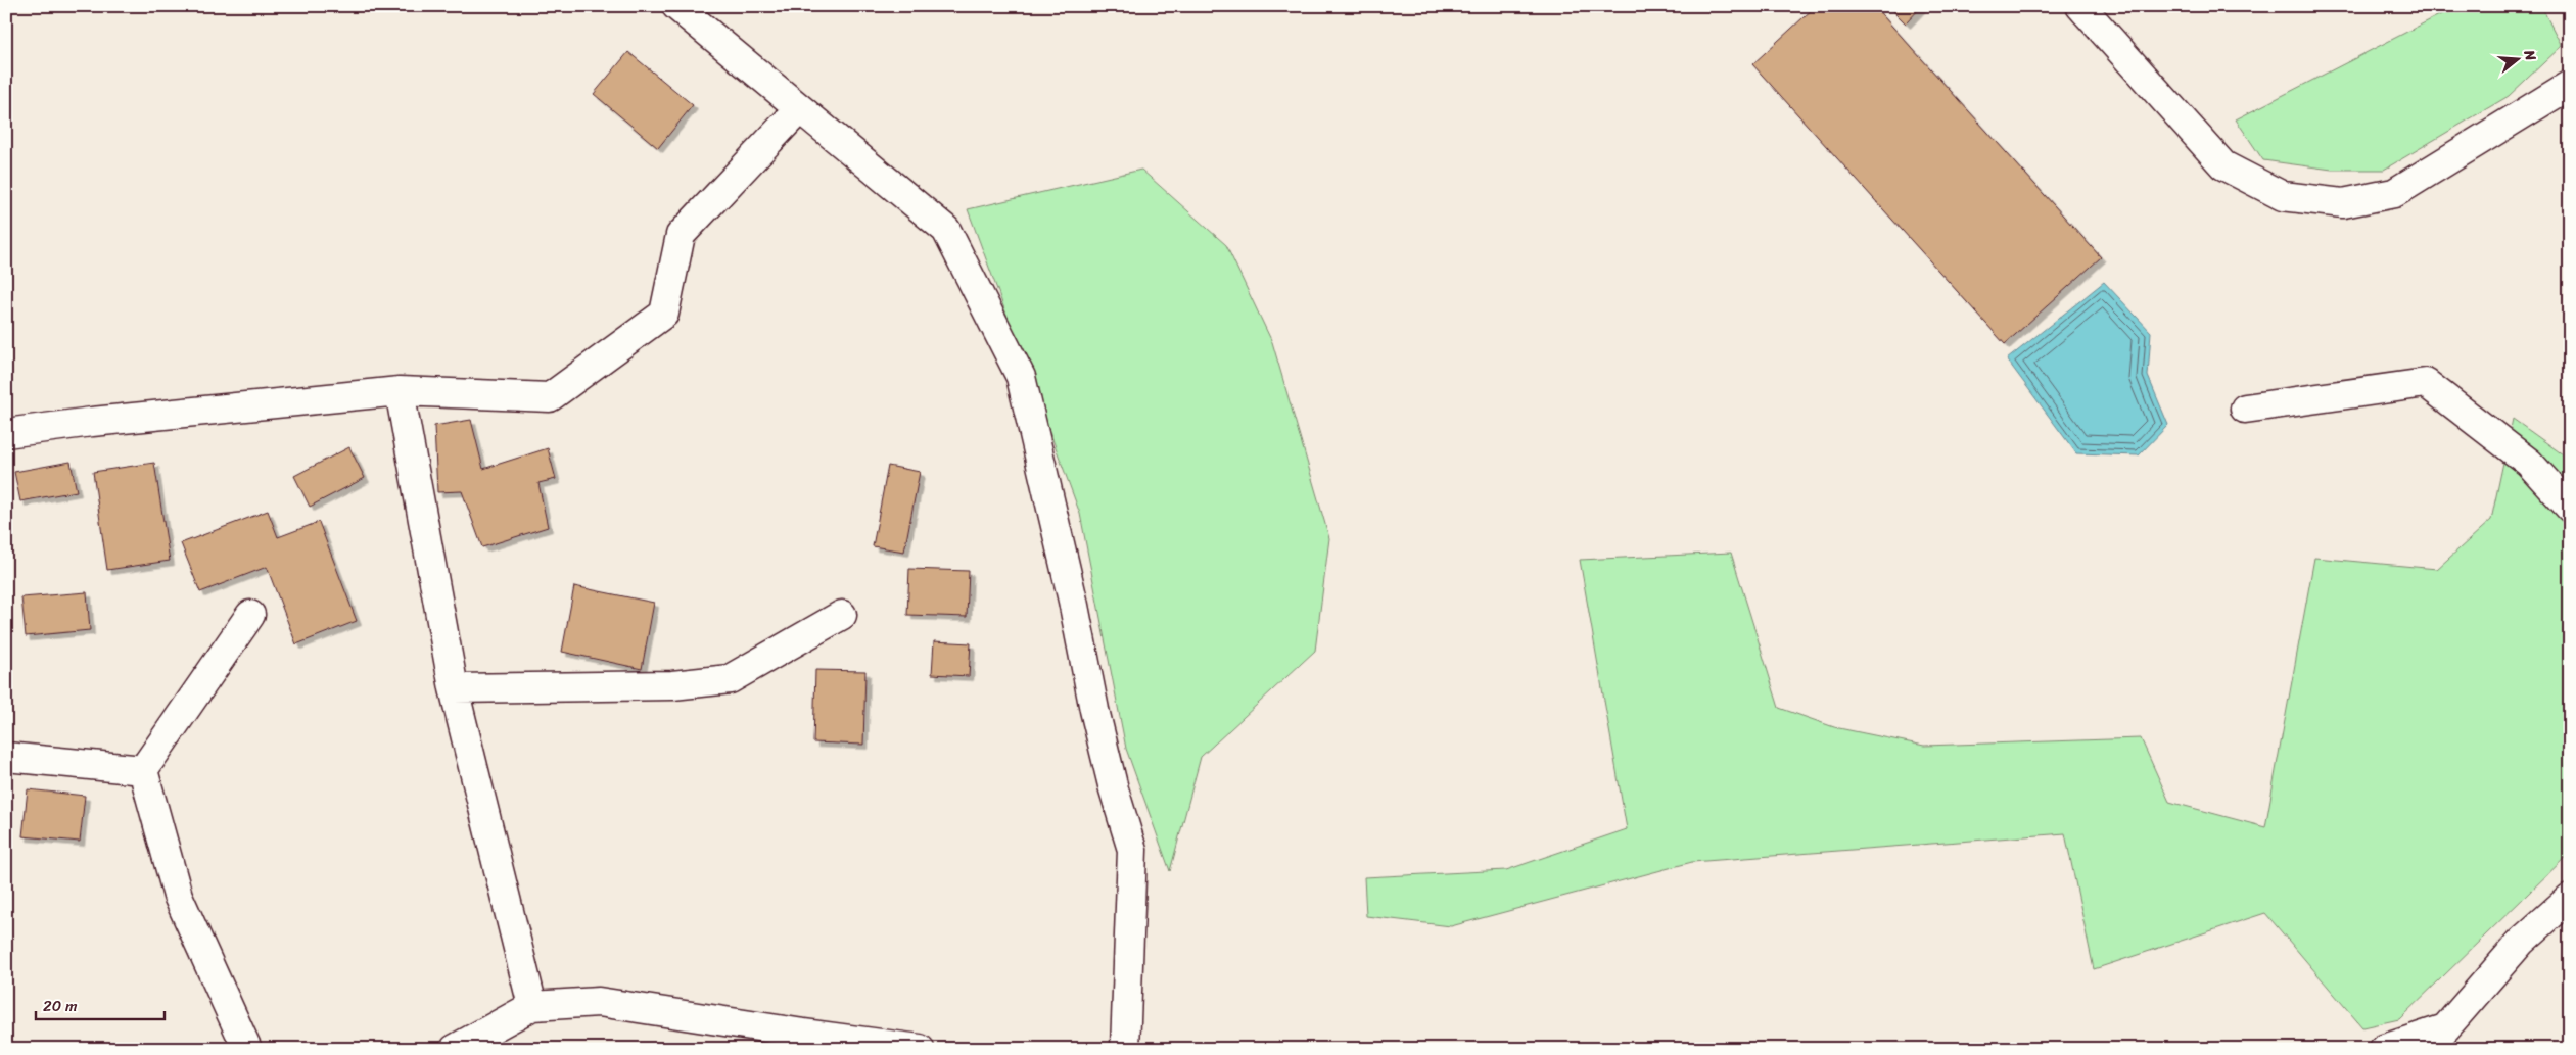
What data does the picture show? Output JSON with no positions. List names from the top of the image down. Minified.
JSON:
{"scale_bar":"20 m","north":"right"}
